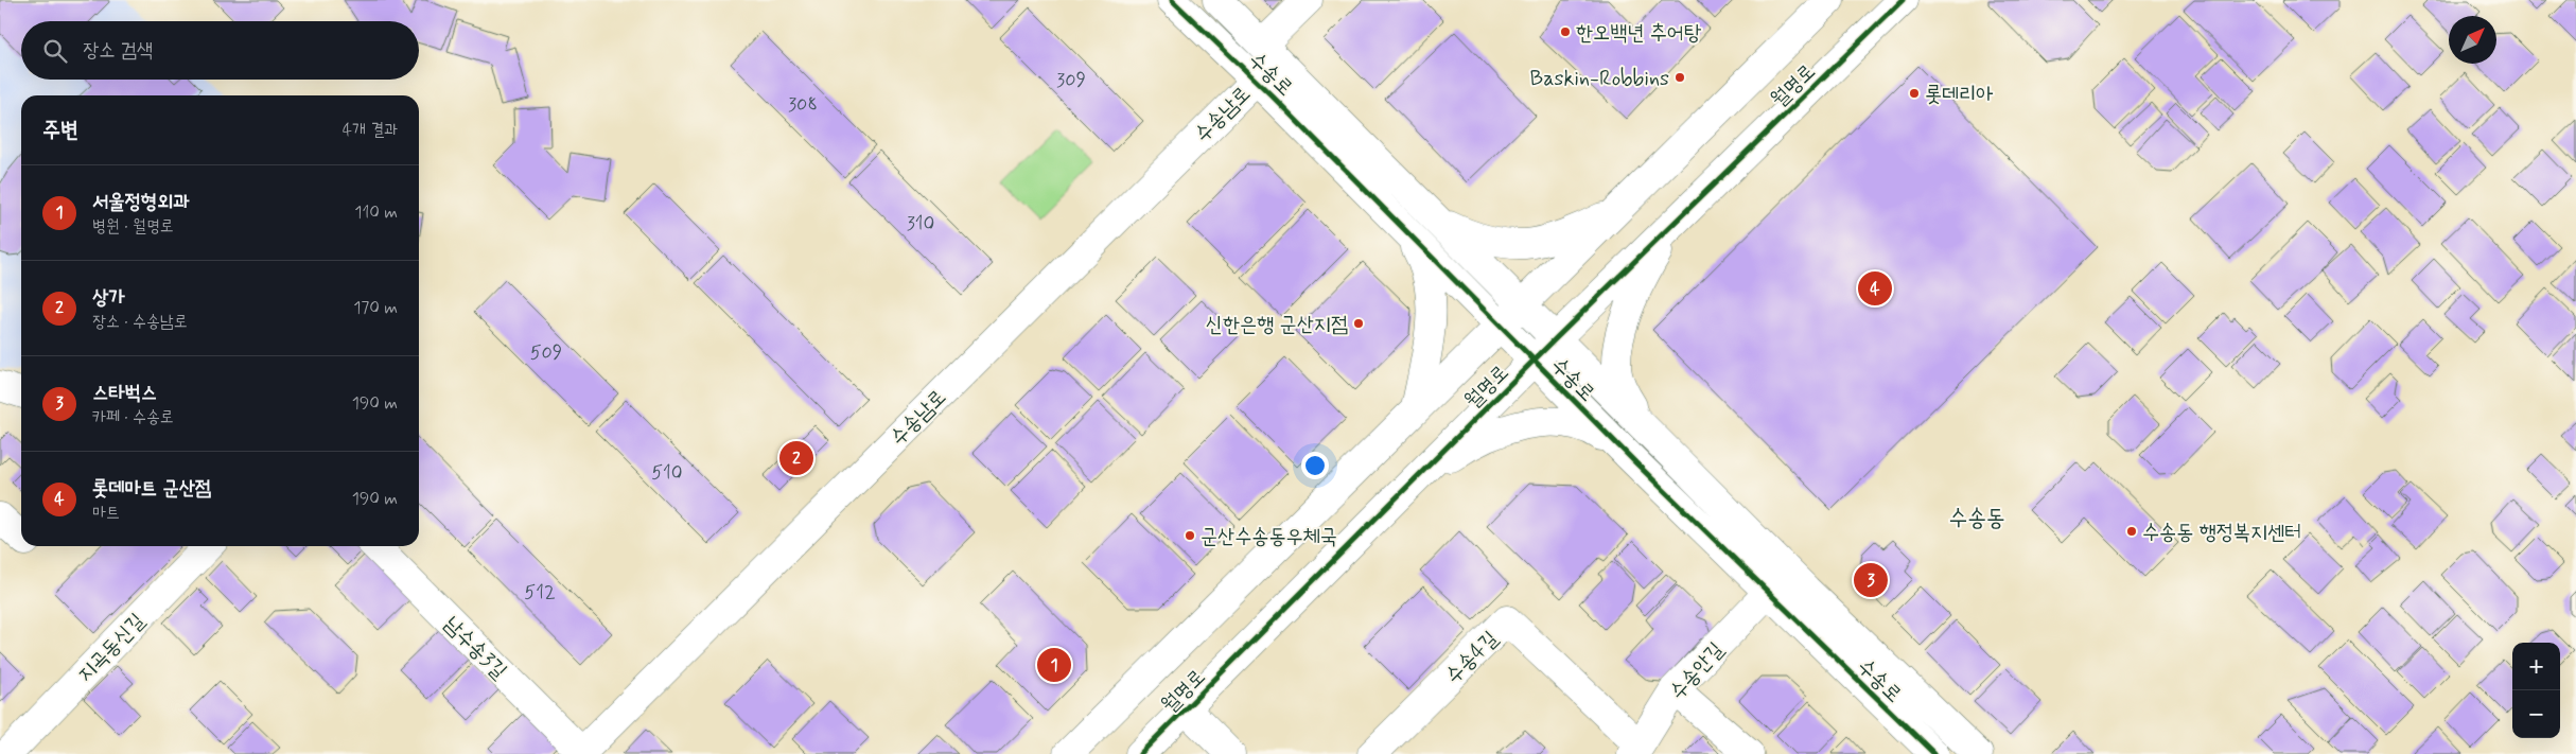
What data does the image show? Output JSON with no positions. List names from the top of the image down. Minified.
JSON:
{"streets":{"street":["수송로","월명로","수송남로","지곡동신길","남수송3길","수송4길","수송안길"]},"crossings":[["수송로","월명로"],["수송로","수송남로"],["수송로","수송안길"],["수송남로","남수송3길"],["수송4길","수송안길"]],"districts":["수송동"],"places":["한오백년 추어탕","Baskin-Robbins","롯데리아","신한은행 군산지점","수송동 행정복지센터","군산수송동우체국"],"house_numbers":["309","308","310","509","510","512"],"north":"top right","page":{"search":"장소 검색","heading":["주변","4개 결과"],"list":[{"mark":"1","name":"서울정형외과","note":"병원 · 월명로","value":"110 m"},{"mark":"2","name":"상가","note":"장소 · 수송남로","value":"170 m"},{"mark":"3","name":"스타벅스","note":"카페 · 수송로","value":"190 m"},{"mark":"4","name":"롯데마트 군산점","note":"마트","value":"190 m"}],"pins":["4","2","3","1"],"map_buttons":["+","−"]}}
